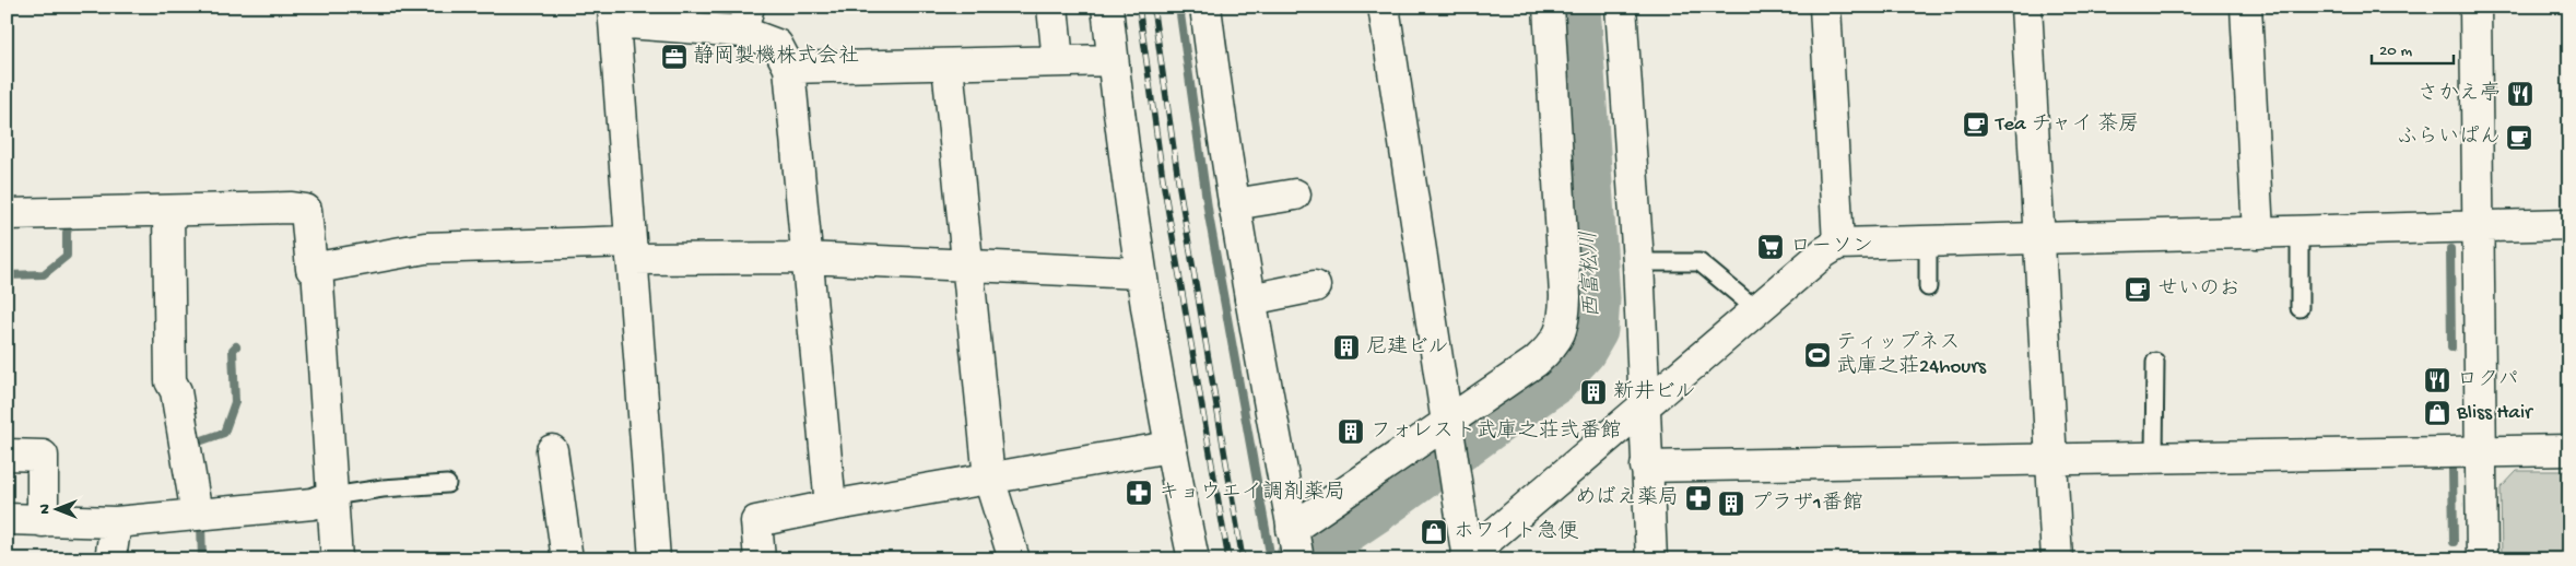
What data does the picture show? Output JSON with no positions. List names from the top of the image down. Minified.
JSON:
{"water":["西富松川"],"places":{"office":["静岡製機株式会社"],"restaurant":["さかえ亭","ロクパ"],"cafe":["Tea チャイ 茶房","ふらいぱん","せいのお"],"supermarket":["ローソン"],"building":["尼建ビル","新井ビル","フォレスト武庫之荘弐番館","プラザ1番館"],"sports":["ティップネス 武庫之荘24hours"],"shop":["Bliss Hair","ホワイト急便"],"pharmacy":["キョウエイ調剤薬局","めばえ薬局"]},"scale_bar":"20 m","north":"left"}
